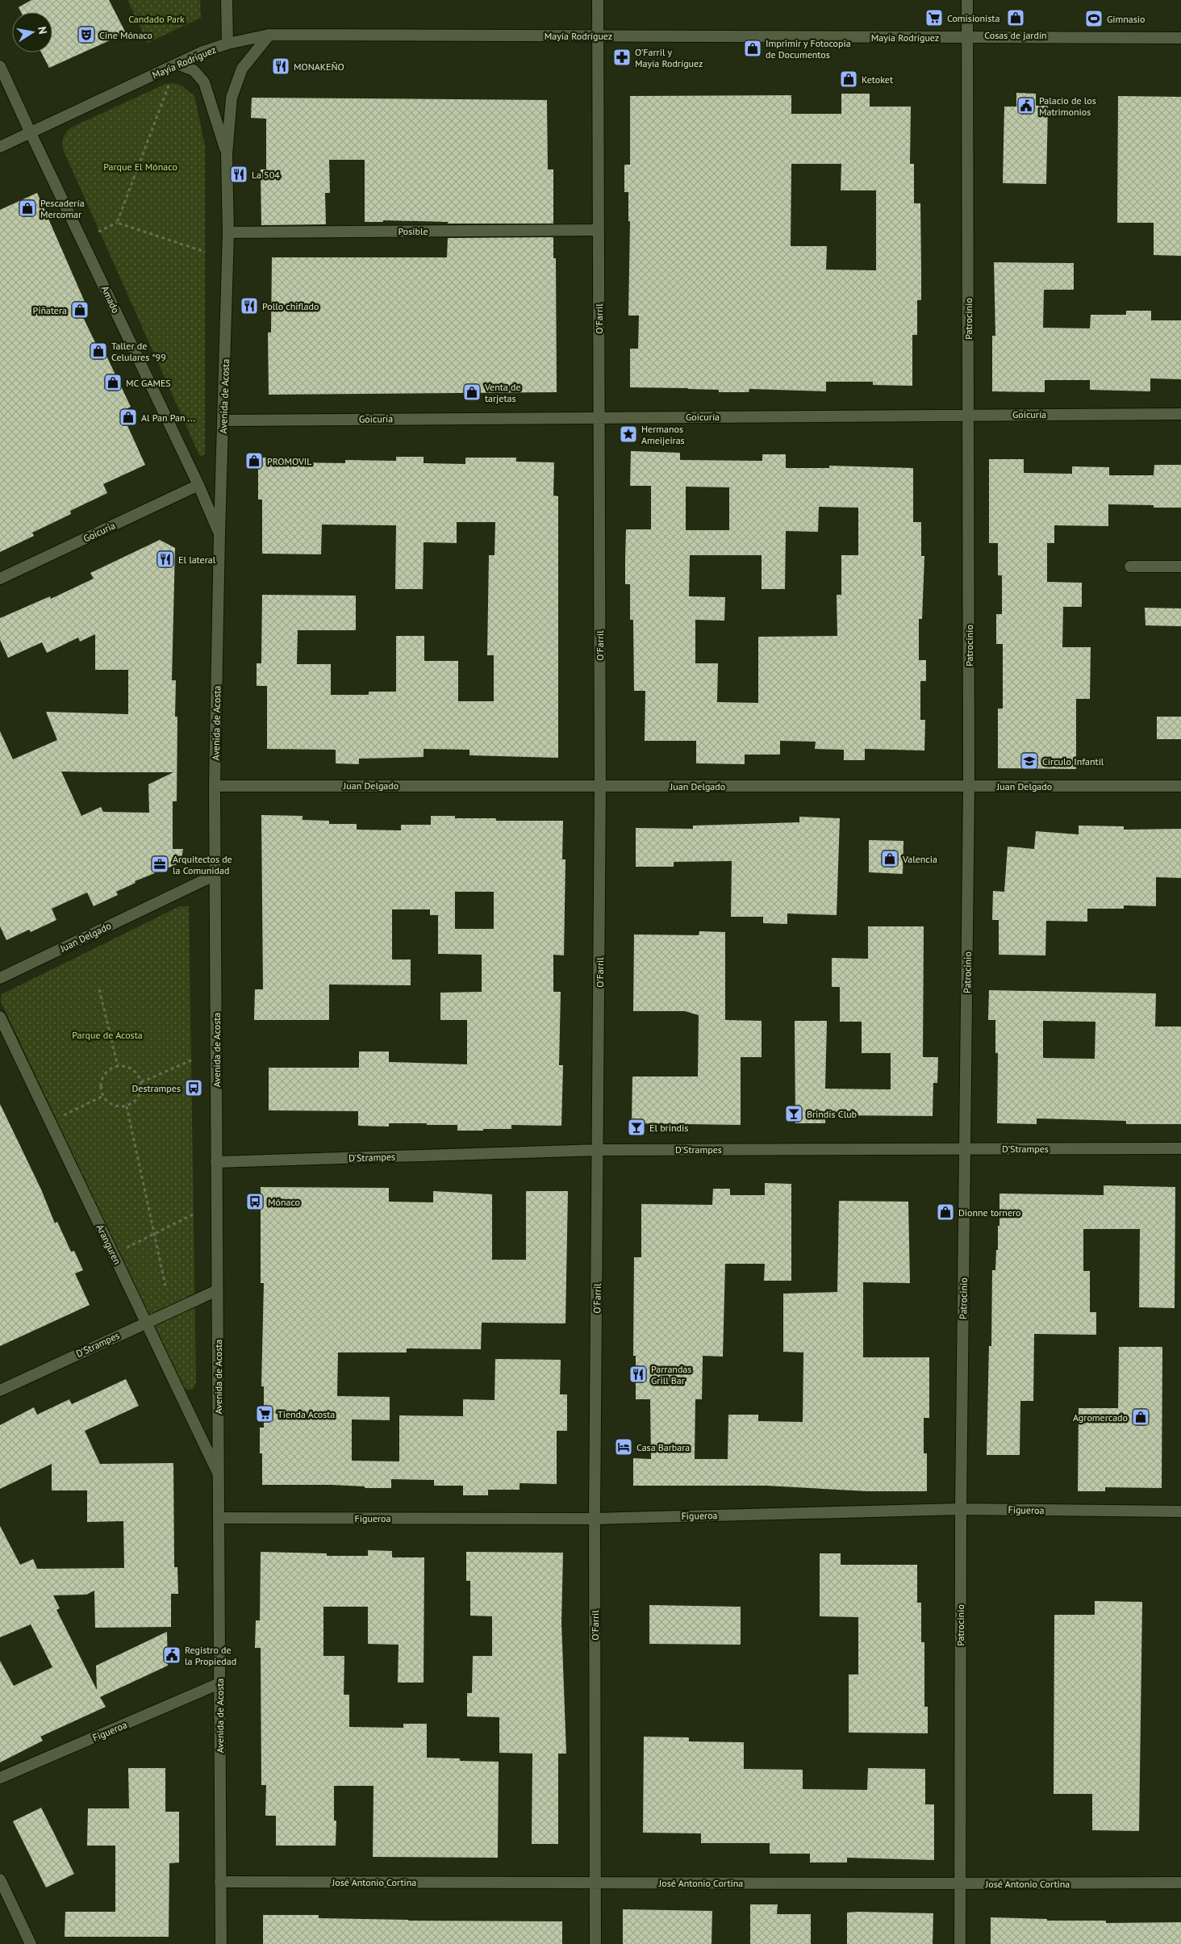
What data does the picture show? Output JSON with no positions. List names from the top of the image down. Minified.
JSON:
{"streets":{"street":["Mayía Rodríguez","Posible","Amado","O'Farril","Patrocinio","Avenida de Acosta","Goicuría","Goicuria","Juan Delgado","D'Strampes","Aranguren","Figueroa","José Antonio Cortina"]},"crossings":[["Mayía Rodríguez","Amado"],["Mayía Rodríguez","O'Farril"],["Mayía Rodríguez","Patrocinio"],["Mayía Rodríguez","Avenida de Acosta"],["Posible","O'Farril"],["Posible","Avenida de Acosta"],["Amado","Avenida de Acosta"],["Amado","Goicuria"],["O'Farril","Goicuría"],["O'Farril","Juan Delgado"],["O'Farril","D'Strampes"],["O'Farril","Figueroa"],["O'Farril","José Antonio Cortina"],["Patrocinio","Goicuría"],["Patrocinio","Juan Delgado"],["Patrocinio","D'Strampes"],["Patrocinio","Figueroa"],["Patrocinio","José Antonio Cortina"],["Avenida de Acosta","Goicuría"],["Avenida de Acosta","Juan Delgado"],["Avenida de Acosta","D'Strampes"],["Avenida de Acosta","Aranguren"],["Avenida de Acosta","Figueroa"],["Avenida de Acosta","José Antonio Cortina"],["D'Strampes","Aranguren"]],"parks":["Candado Park","Parque El Mónaco","Parque de Acosta"],"places":{"supermarket":["Comisionista","Tienda Acosta"],"shop":["Cosas de jardín","Imprimir y Fotocopia de Documentos","Ketoket","Pescadería Mercomar","Piñatera","Taller de Celulares *99","MC GAMES","Venta de tarjetas","Al Pan Pan ...","PROMOVIL","Valencia","Dionne tornero","Agromercado"],"sports":["Gimnasio"],"theatre":["Cine Mónaco"],"pharmacy":["O'Farril y Mayía Rodríguez"],"restaurant":["MONAKEÑO","La 504","Pollo chiflado","El lateral","Parrandas Grill Bar"],"public building":["Palacio de los Matrimonios","Registro de la Propiedad"],"place":["Hermanos Ameijeiras"],"school or university":["Círculo Infantil"],"office":["Arquitectos de la Comunidad"],"bus stop":["Destrampes","Mónaco"],"bar":["Brindis Club","El brindis"],"hotel":["Casa Barbara"]},"north":"right"}
